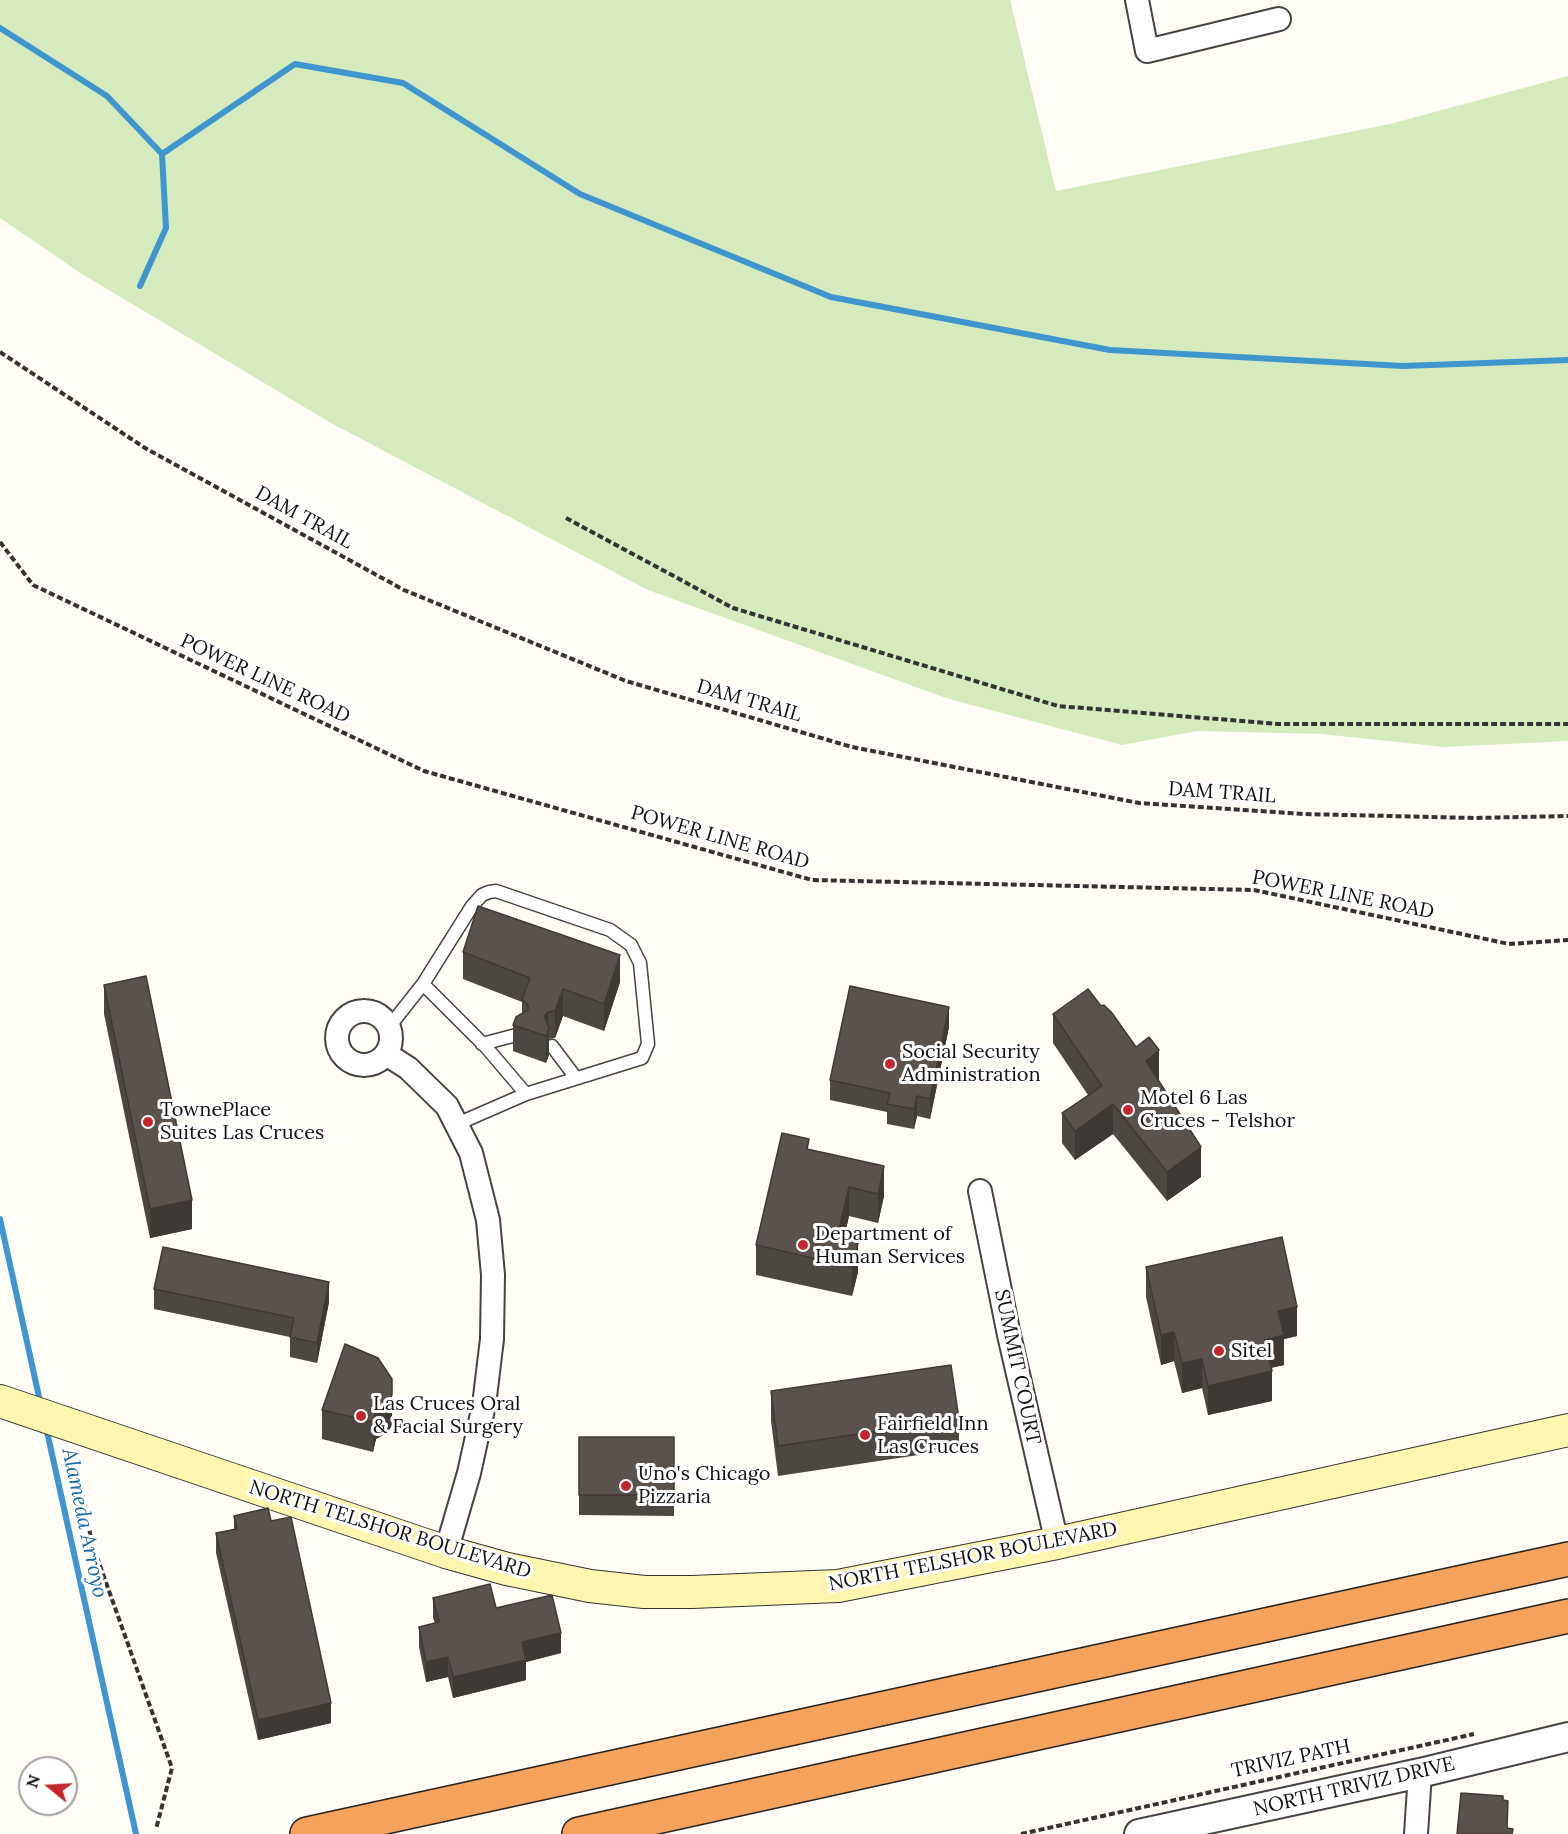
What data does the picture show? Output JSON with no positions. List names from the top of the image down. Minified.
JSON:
{"streets":{"main road":["NORTH TELSHOR BOULEVARD"],"street":["SUMMIT COURT","NORTH TRIVIZ DRIVE"],"path":["DAM TRAIL","POWER LINE ROAD","TRIVIZ PATH"]},"crossings":[["SUMMIT COURT","NORTH TELSHOR BOULEVARD"]],"water":["Alameda Arroyo"],"places":["Social Security Administration","Motel 6 Las Cruces - Telshor","TownePlace Suites Las Cruces","Department of Human Services","Sitel","Las Cruces Oral & Facial Surgery","Fairfield Inn Las Cruces","Uno's Chicago Pizzaria"],"north":"left"}
